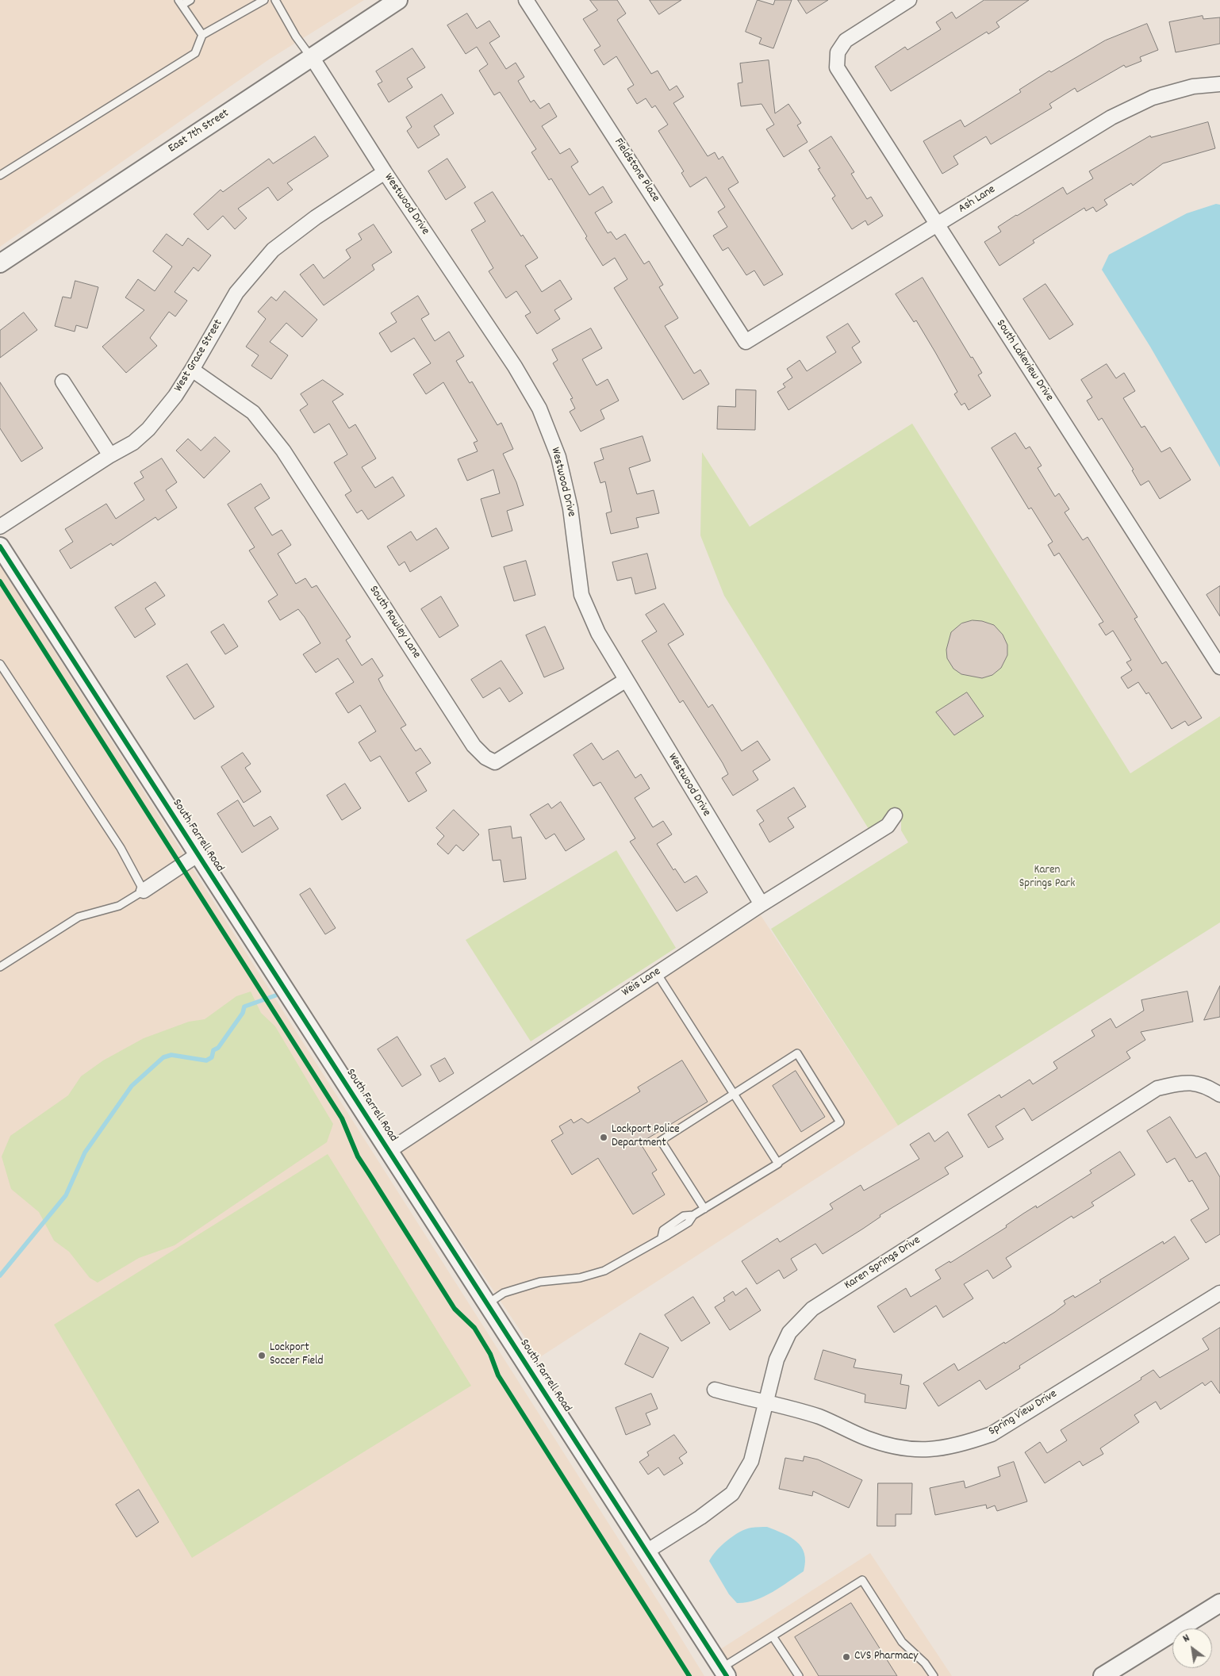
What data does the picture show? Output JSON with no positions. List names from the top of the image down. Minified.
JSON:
{"streets":{"street":["East 7th Street","Fieldstone Place","Ash Lane","Westwood Drive","West Grace Street","South Lakeview Drive","South Rowley Lane","South Farrell Road","Weis Lane","Karen Springs Drive","Spring View Drive"]},"crossings":[["East 7th Street","Westwood Drive"],["Fieldstone Place","Ash Lane"],["Ash Lane","South Lakeview Drive"],["Westwood Drive","West Grace Street"],["Westwood Drive","South Rowley Lane"],["Westwood Drive","Weis Lane"],["West Grace Street","South Rowley Lane"],["South Farrell Road","Weis Lane"],["South Farrell Road","Karen Springs Drive"],["Karen Springs Drive","Spring View Drive"]],"parks":["Karen Springs Park"],"places":["Lockport Police Department","Lockport Soccer Field","CVS Pharmacy"],"north":"top left"}
